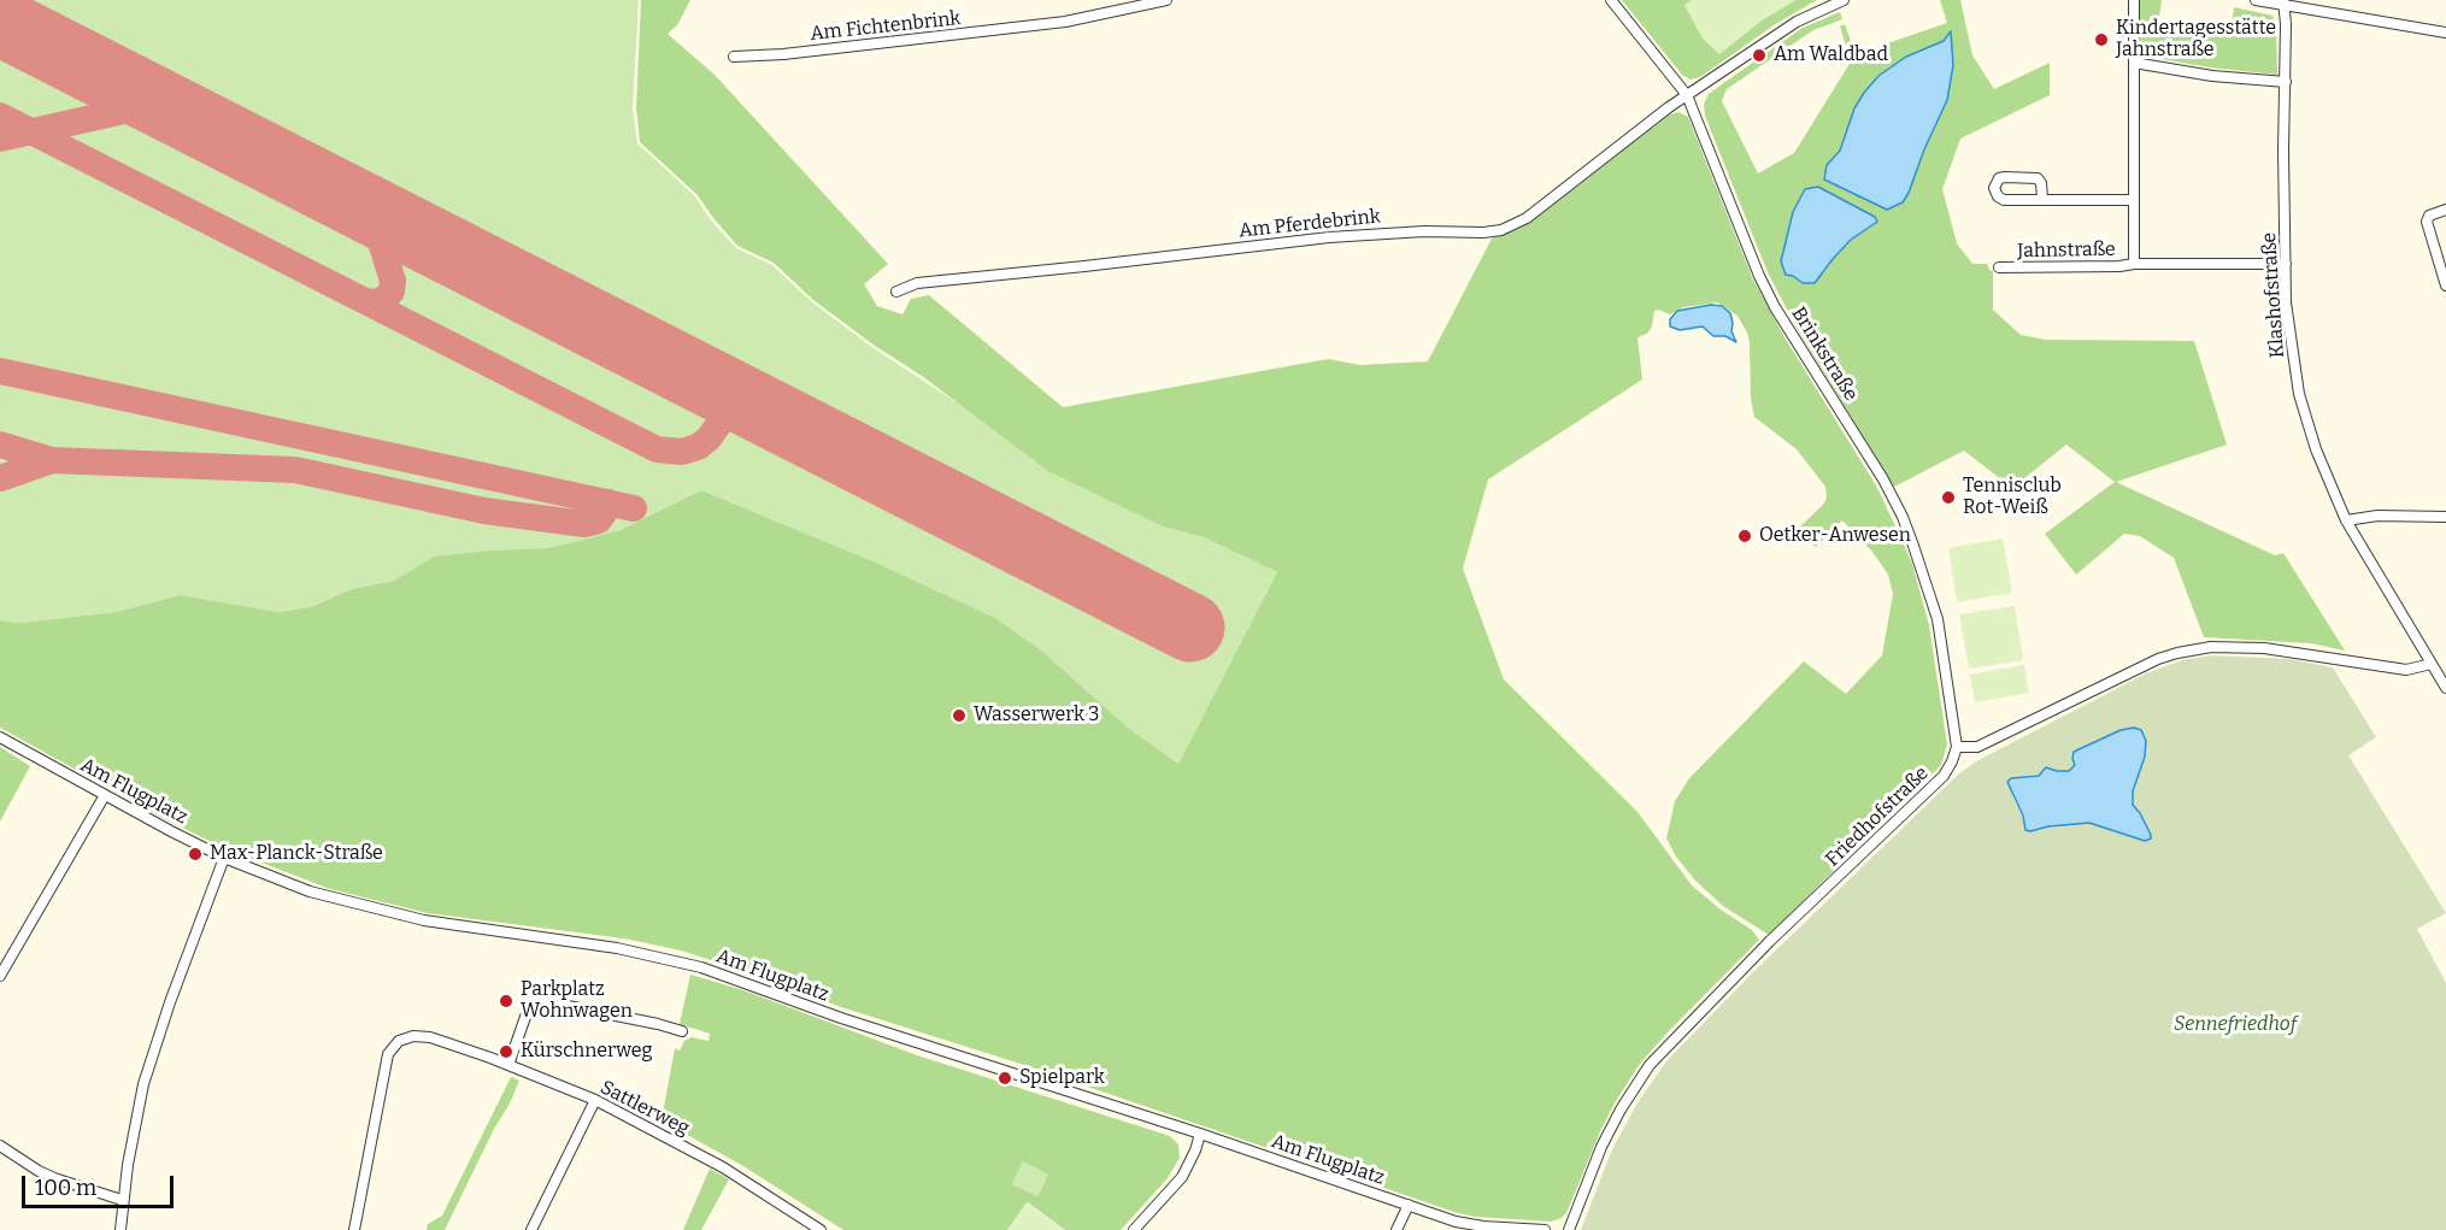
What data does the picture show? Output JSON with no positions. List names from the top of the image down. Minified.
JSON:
{"streets":{"street":["Am Fichtenbrink","Am Pferdebrink","Jahnstraße","Klashofstraße","Brinkstraße","Am Flugplatz","Friedhofstraße","Sattlerweg"]},"crossings":[["Am Pferdebrink","Brinkstraße"],["Jahnstraße","Klashofstraße"],["Brinkstraße","Friedhofstraße"]],"parks":["Sennefriedhof"],"places":["Kindertagesstätte Jahnstraße","Am Waldbad","Tennisclub Rot-Weiß","Oetker-Anwesen","Wasserwerk 3","Max-Planck-Straße","Parkplatz Wohnwagen","Kürschnerweg","Spielpark"],"scale_bar":"100 m"}
